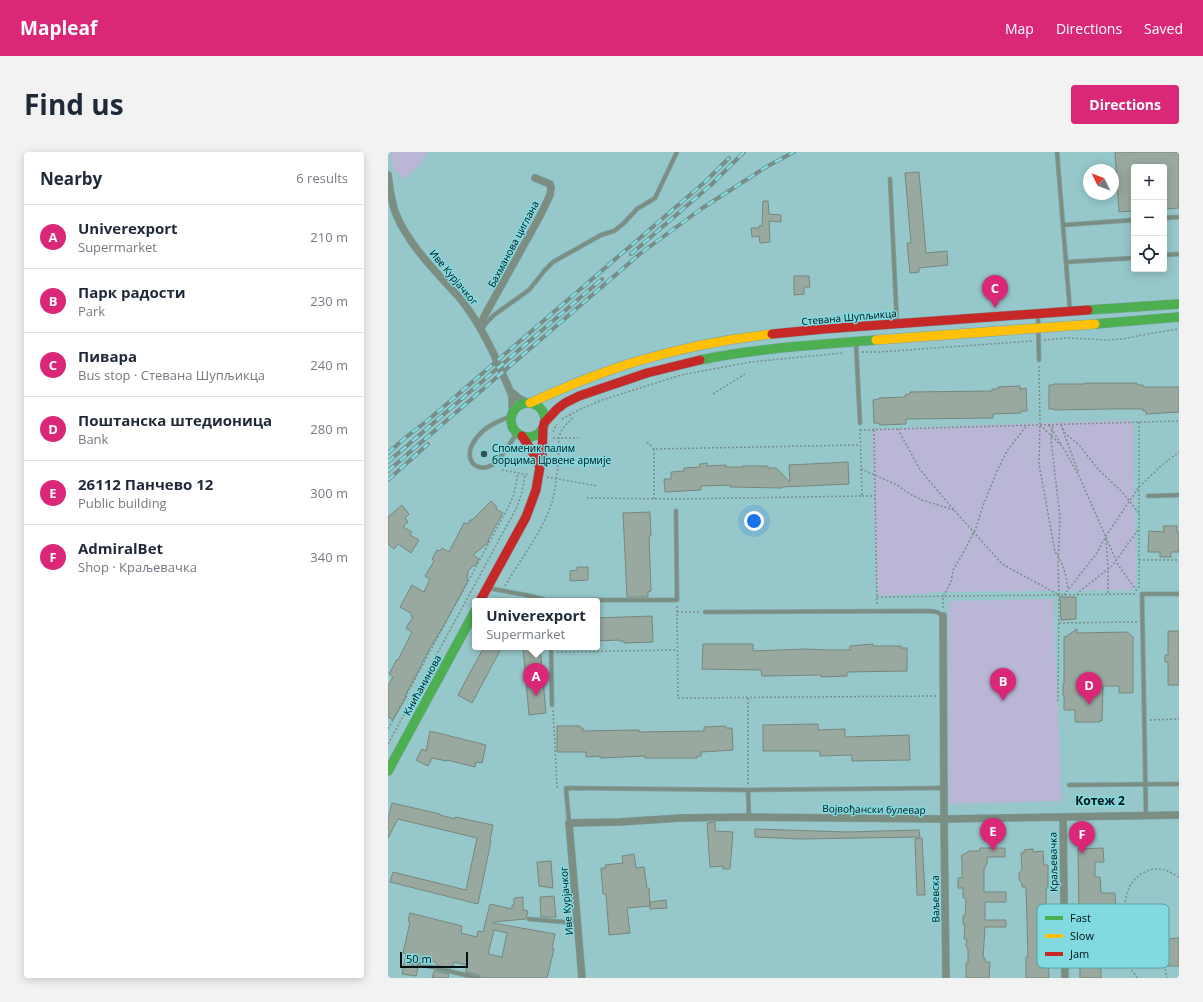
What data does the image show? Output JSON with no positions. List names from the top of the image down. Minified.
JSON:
{"streets":{"main road":["Стевана Шупљикца","Книћанинова"],"street":["Бахманова циглана","Иве Курјачког","Војвођански булевар","Краљевачка","Ваљевска"]},"crossings":[["Бахманова циглана","Иве Курјачког"],["Иве Курјачког","Стевана Шупљикца"],["Иве Курјачког","Војвођански булевар"],["Војвођански булевар","Краљевачка"],["Војвођански булевар","Ваљевска"]],"districts":["Котеж 2"],"places":["Споменик палим борцима Црвене армије"],"legend":["Fast","Slow","Jam"],"scale_bar":"50 m","north":"top left","page":{"header":"Mapleaf","nav":["Map","Directions","Saved"],"title":"Find us","buttons":"Directions","heading":["Nearby","6 results"],"map_buttons":["+","−"],"list":[{"mark":"A","name":"Univerexport","note":"Supermarket","value":"210 m"},{"mark":"B","name":"Парк радости","note":"Park","value":"230 m"},{"mark":"C","name":"Пивара","note":"Bus stop · Стевана Шупљикца","value":"240 m"},{"mark":"D","name":"Поштанска штедионица","note":"Bank","value":"280 m"},{"mark":"E","name":"26112 Панчево 12","note":"Public building","value":"300 m"},{"mark":"F","name":"AdmiralBet","note":"Shop · Краљевачка","value":"340 m"}],"pins":["C","A","B","D","E","F"],"popup":["Univerexport","Supermarket"],"scale":"50 m"}}
